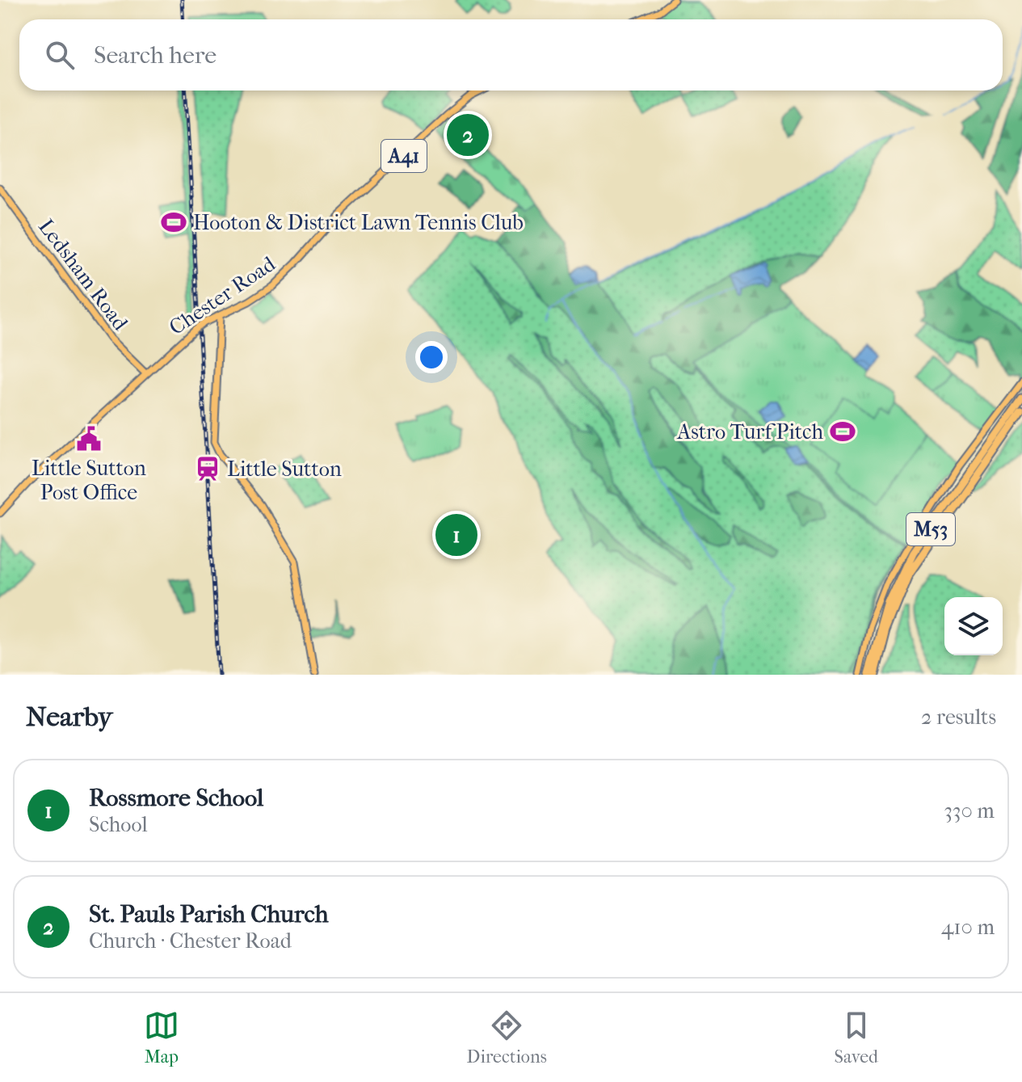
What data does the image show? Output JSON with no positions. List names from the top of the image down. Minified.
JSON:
{"streets":{"highway":["M53"],"main road":["A41","Ledsham Road","Chester Road"]},"crossings":[["Ledsham Road","Chester Road"]],"places":{"sports":["Hooton & District Lawn Tennis Club","Astro Turf Pitch"],"public building":["Little Sutton Post Office"],"station":["Little Sutton"]},"page":{"search":"Search here","pins":["2","1"],"heading":["Nearby","2 results"],"list":[{"mark":"1","name":"Rossmore School","note":"School","value":"330 m"},{"mark":"2","name":"St. Pauls Parish Church","note":"Church · Chester Road","value":"410 m"}],"nav":["Map","Directions","Saved"]}}
